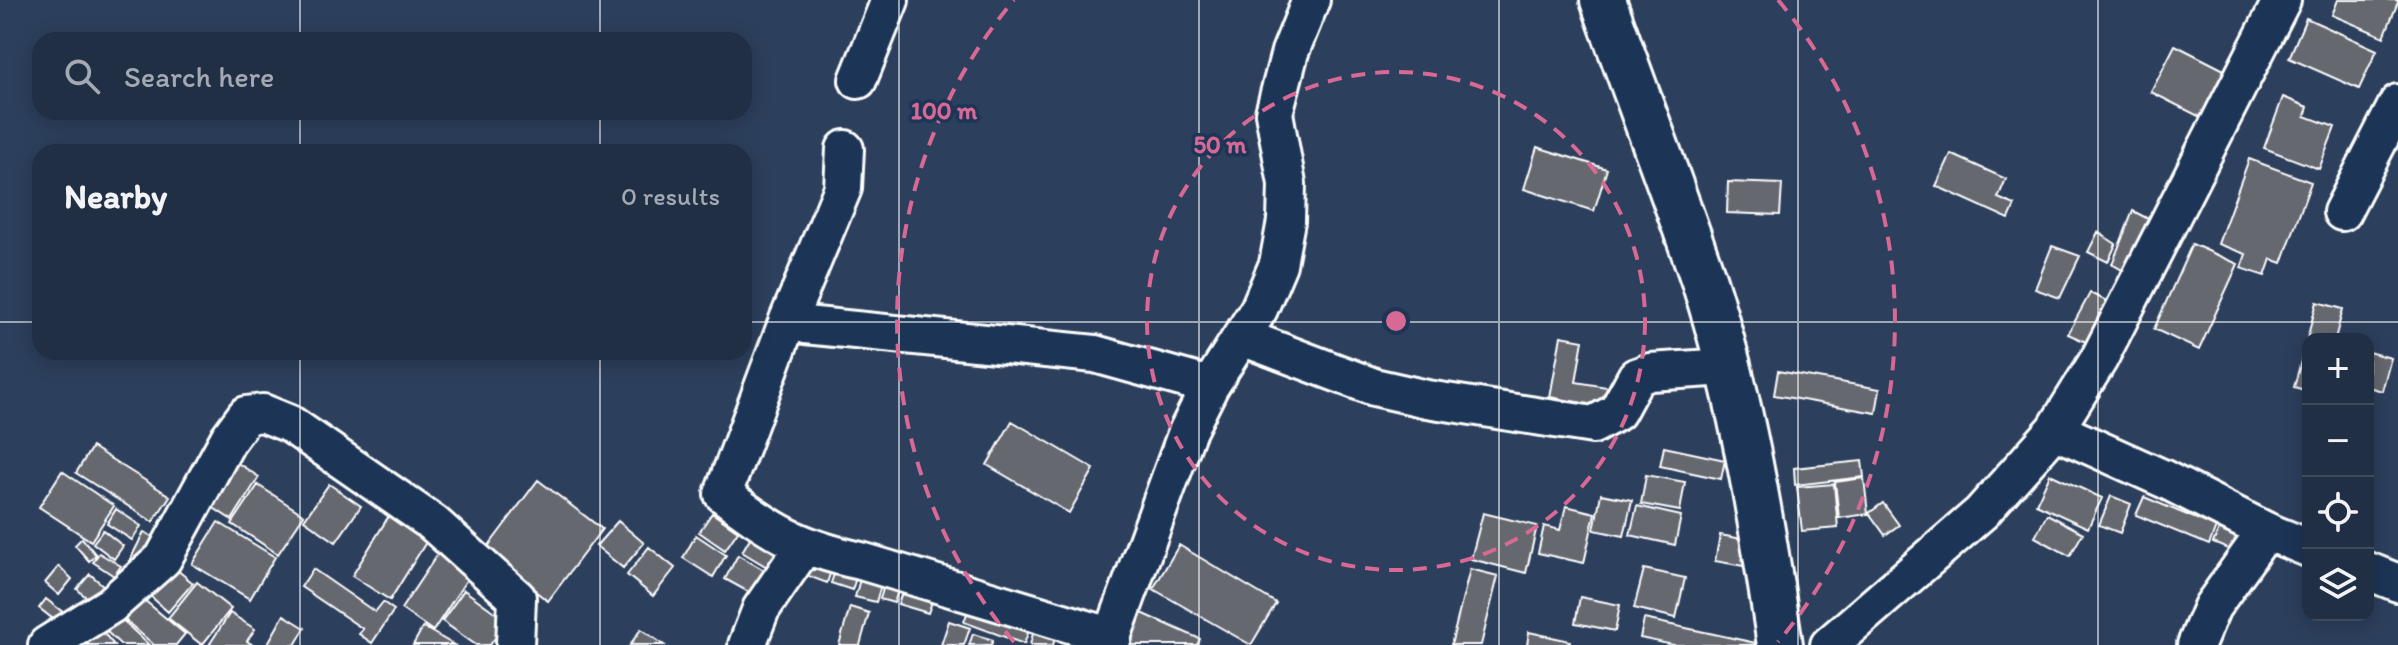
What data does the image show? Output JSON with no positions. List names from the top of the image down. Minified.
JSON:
{"page":{"search":"Search here","heading":["Nearby","0 results"],"map_buttons":["+","−"]},"rings":["100 m","50 m"]}
